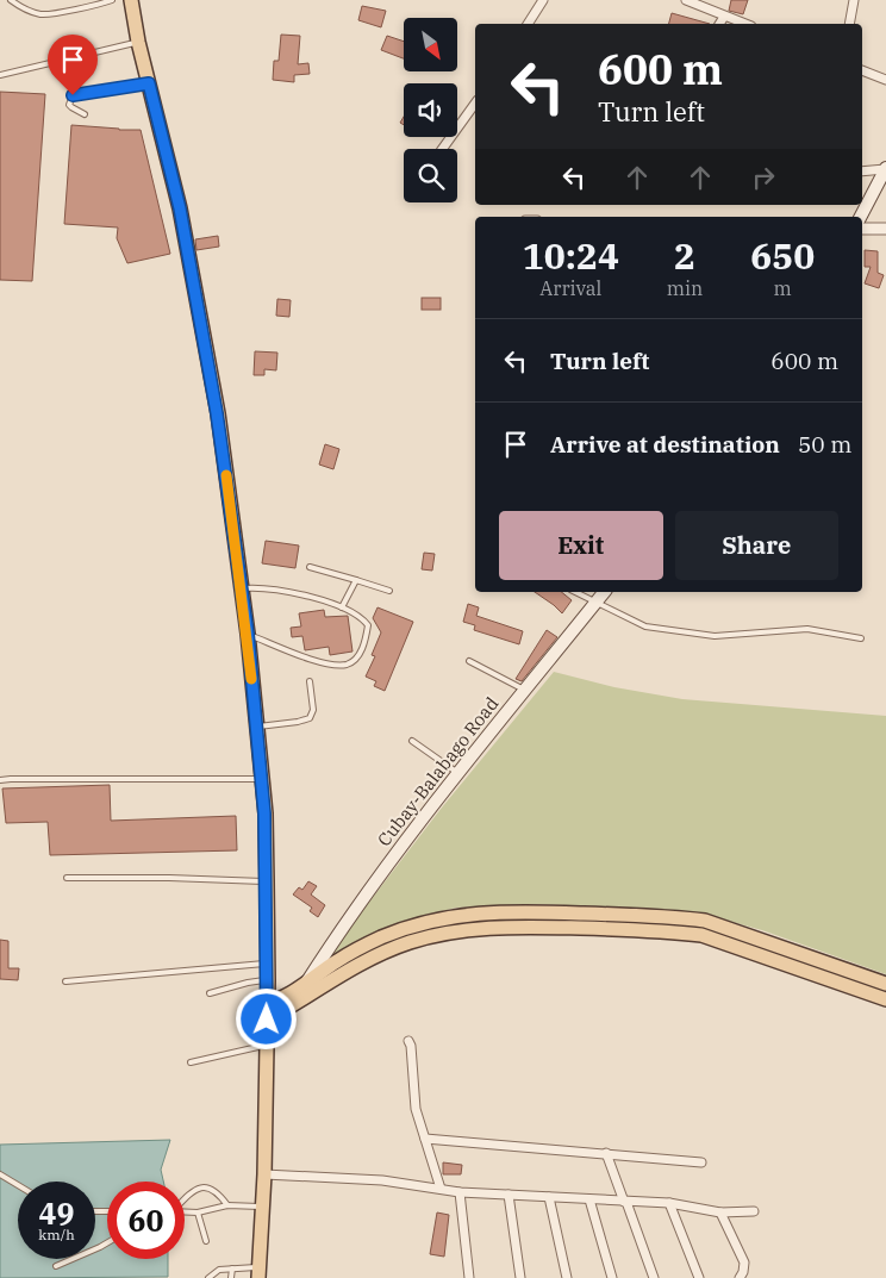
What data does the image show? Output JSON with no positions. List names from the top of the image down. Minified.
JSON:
{"streets":{"main road":["Cubay-Balabago Road"]},"north":"bottom right","page":{"turn":["600 m","Turn left"],"eta":["10:24","Arrival","2","min","650","m"],"list":[{"name":"Turn left","value":"600 m"},{"name":"Arrive at destination","value":"50 m"}],"buttons":["Exit","Share"],"speed":"49 km/h","limit":"60"}}
